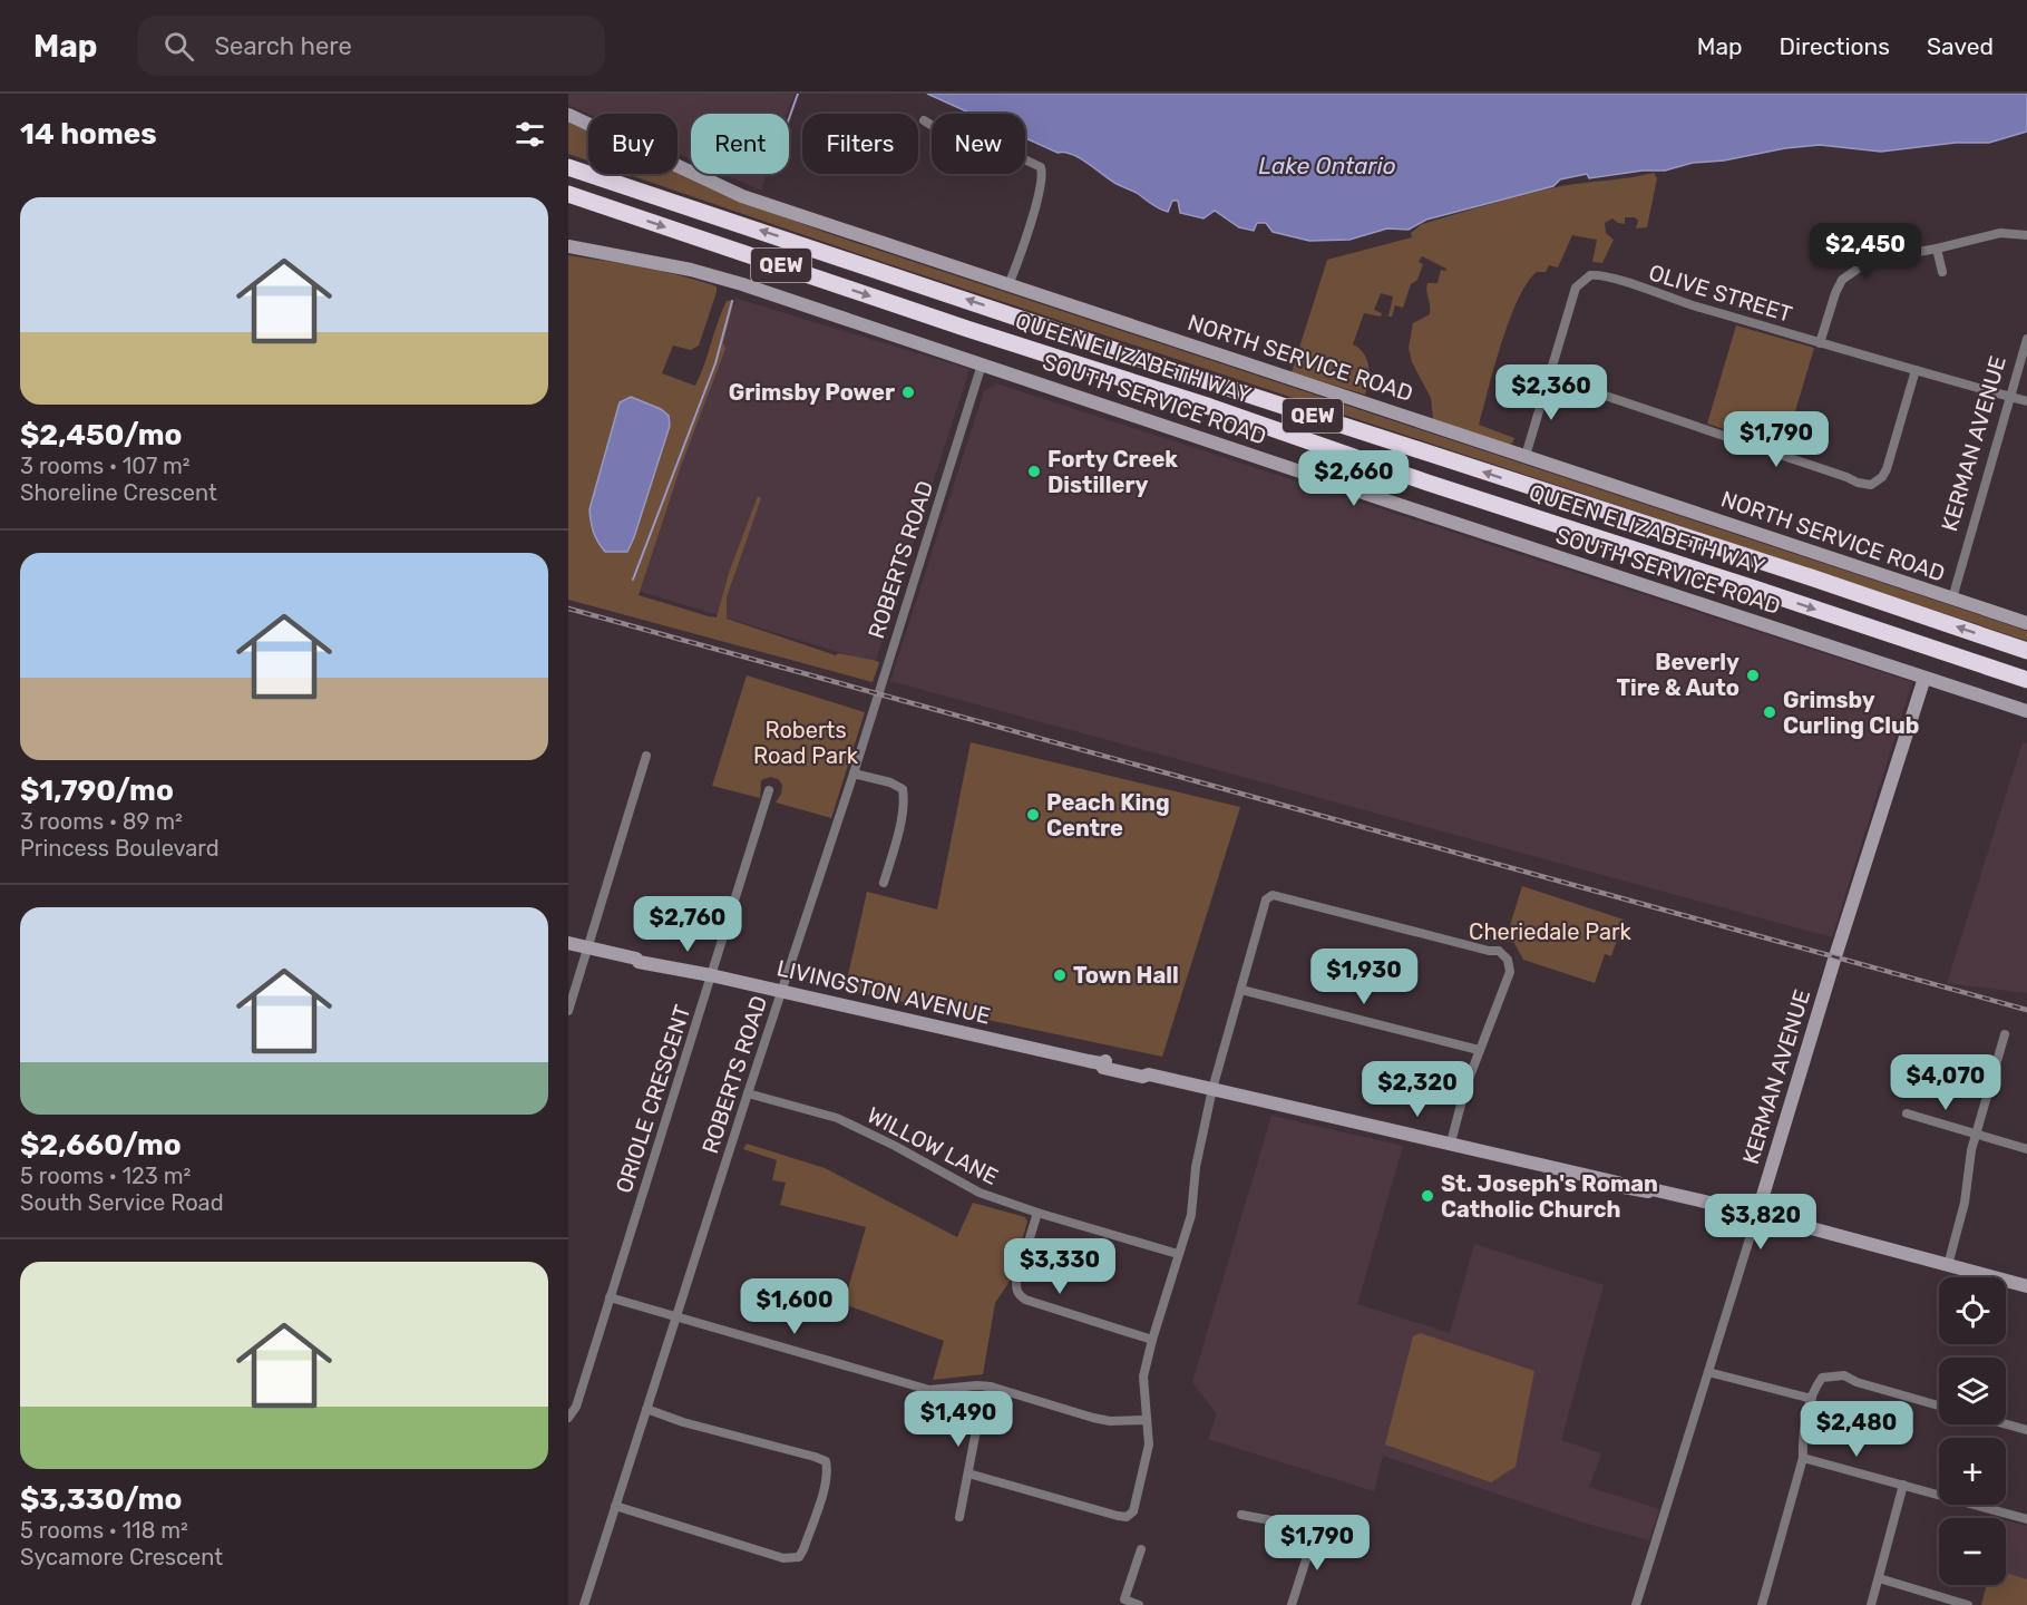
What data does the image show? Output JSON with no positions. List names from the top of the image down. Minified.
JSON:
{"streets":{"highway":["QEW","QUEEN ELIZABETH WAY"],"street":["OLIVE STREET","NORTH SERVICE ROAD","SOUTH SERVICE ROAD","KERMAN AVENUE","ROBERTS ROAD","LIVINGSTON AVENUE","ORIOLE CRESCENT","WILLOW LANE"]},"crossings":[["OLIVE STREET","NORTH SERVICE ROAD"],["OLIVE STREET","KERMAN AVENUE"],["NORTH SERVICE ROAD","KERMAN AVENUE"],["SOUTH SERVICE ROAD","KERMAN AVENUE"],["SOUTH SERVICE ROAD","ROBERTS ROAD"],["KERMAN AVENUE","LIVINGSTON AVENUE"],["ROBERTS ROAD","LIVINGSTON AVENUE"],["ROBERTS ROAD","WILLOW LANE"],["LIVINGSTON AVENUE","ORIOLE CRESCENT"]],"water":["Lake Ontario"],"parks":["Roberts Road Park","Cheriedale Park"],"places":["Grimsby Power","Forty Creek Distillery","Beverly Tire & Auto","Grimsby Curling Club","Peach King Centre","Town Hall","St. Joseph's Roman Catholic Church"],"page":{"header":"Map","search":"Search here","nav":["Map","Directions","Saved"],"heading":"14 homes","chip":["Buy","Rent","Filters","New"],"list":[{"name":"$2,450/mo","note":"3 rooms · 107 m² · Shoreline Crescent"},{"name":"$1,790/mo","note":"3 rooms · 89 m² · Princess Boulevard"},{"name":"$2,660/mo","note":"5 rooms · 123 m² · South Service Road"},{"name":"$3,330/mo","note":"5 rooms · 118 m² · Sycamore Crescent"}],"price":["$2,450","$2,360","$1,790","$2,660","$2,760","$1,930","$4,070","$2,320","$3,820","$3,330","$1,600","$1,490","$2,480","$1,790"],"map_buttons":["+","−"]}}
